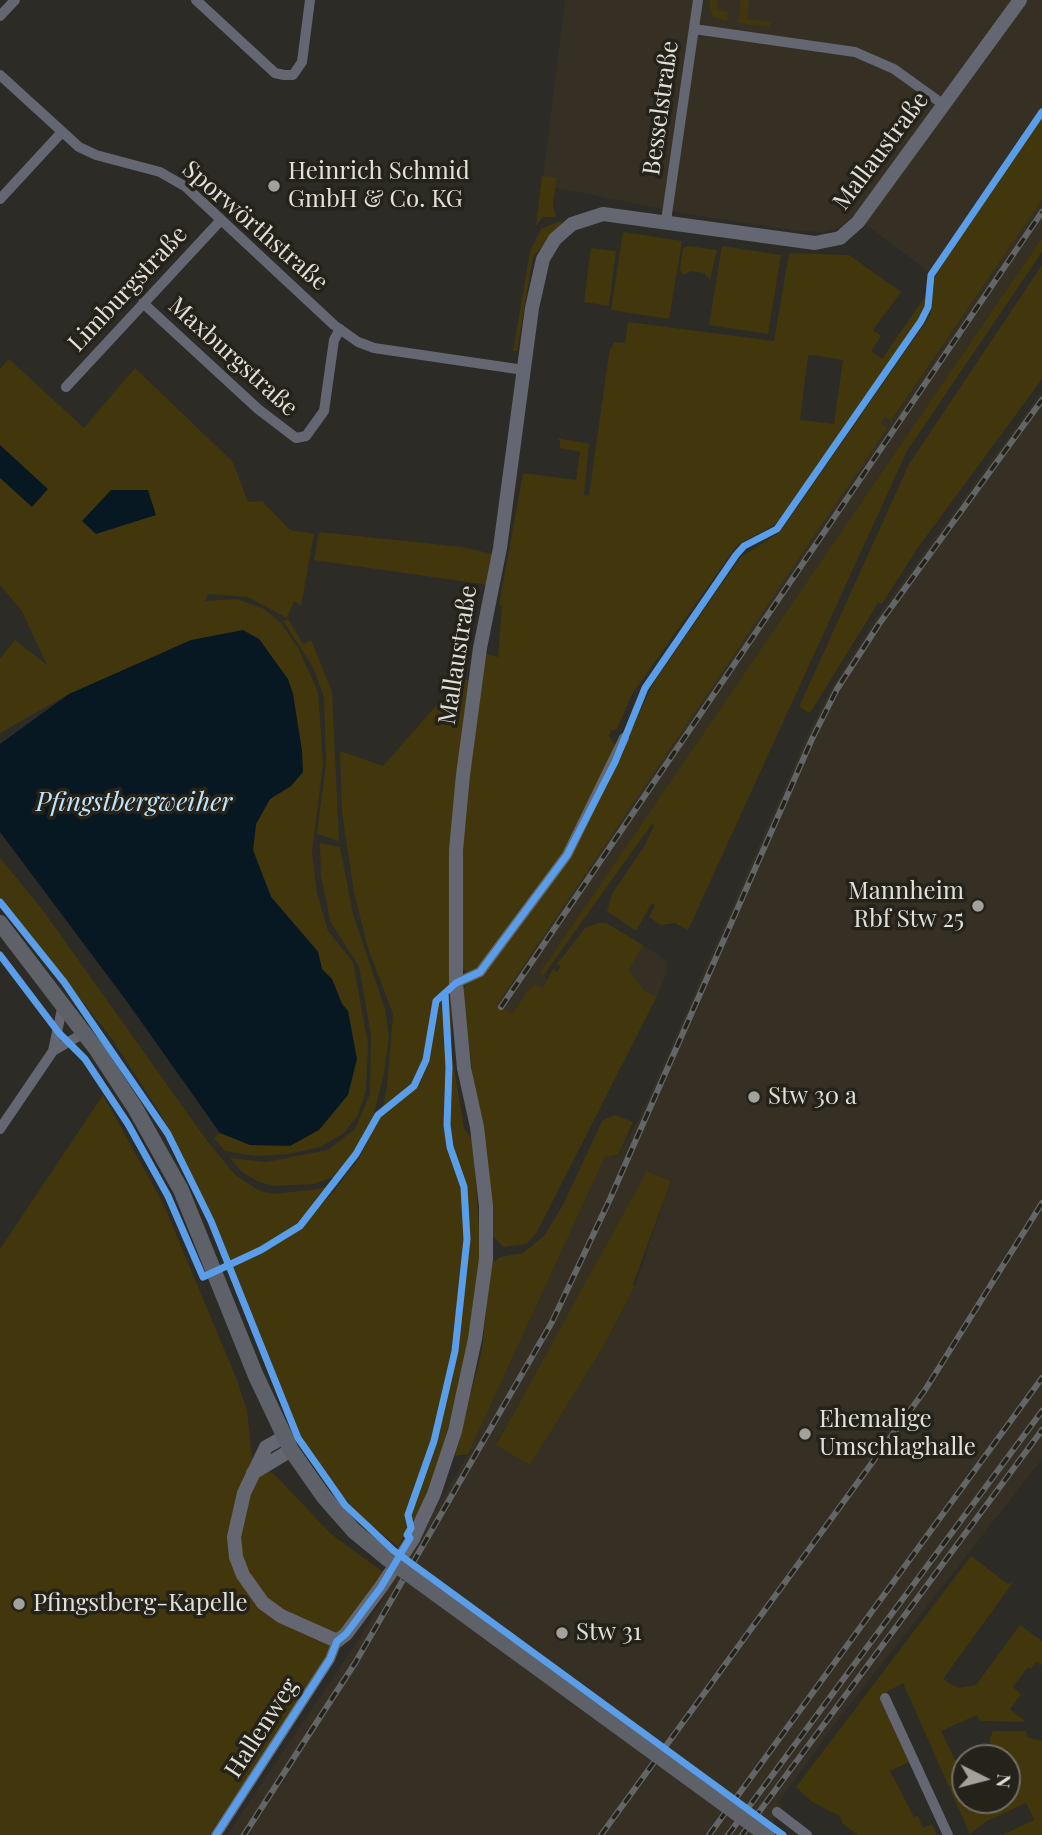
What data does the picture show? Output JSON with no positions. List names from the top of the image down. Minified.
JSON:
{"streets":{"street":["Besselstraße","Mallaustraße","Sporwörthstraße","Limburgstraße","Maxburgstraße","Hallenweg"]},"crossings":[["Besselstraße","Mallaustraße"],["Mallaustraße","Sporwörthstraße"],["Mallaustraße","Hallenweg"],["Sporwörthstraße","Limburgstraße"],["Sporwörthstraße","Maxburgstraße"],["Limburgstraße","Maxburgstraße"]],"water":["Pfingstbergweiher"],"places":["Heinrich Schmid GmbH & Co. KG","Mannheim Rbf Stw 25","Stw 30 a","Ehemalige Umschlaghalle","Pfingstberg-Kapelle","Stw 31"],"north":"right"}
